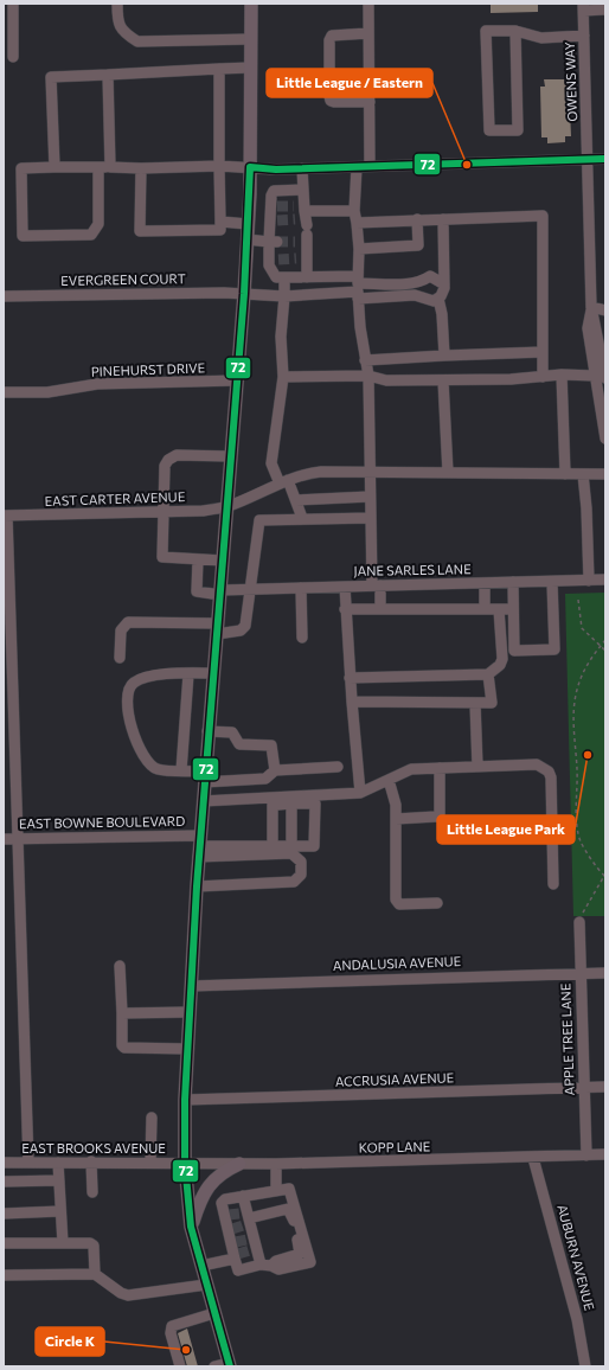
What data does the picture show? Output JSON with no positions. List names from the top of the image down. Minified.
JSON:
{"streets":{"street":["OWENS WAY","EVERGREEN COURT","PINEHURST DRIVE","EAST CARTER AVENUE","JANE SARLES LANE","EAST BOWNE BOULEVARD","ANDALUSIA AVENUE","APPLE TREE LANE","ACCRUSIA AVENUE","KOPP LANE","EAST BROOKS AVENUE","AUBURN AVENUE"]},"crossings":[["ANDALUSIA AVENUE","APPLE TREE LANE"],["APPLE TREE LANE","ACCRUSIA AVENUE"],["APPLE TREE LANE","KOPP LANE"],["KOPP LANE","EAST BROOKS AVENUE"],["KOPP LANE","AUBURN AVENUE"]],"places":["Little League / Eastern","Little League Park","Circle K"],"lines":["transit line 72"]}
